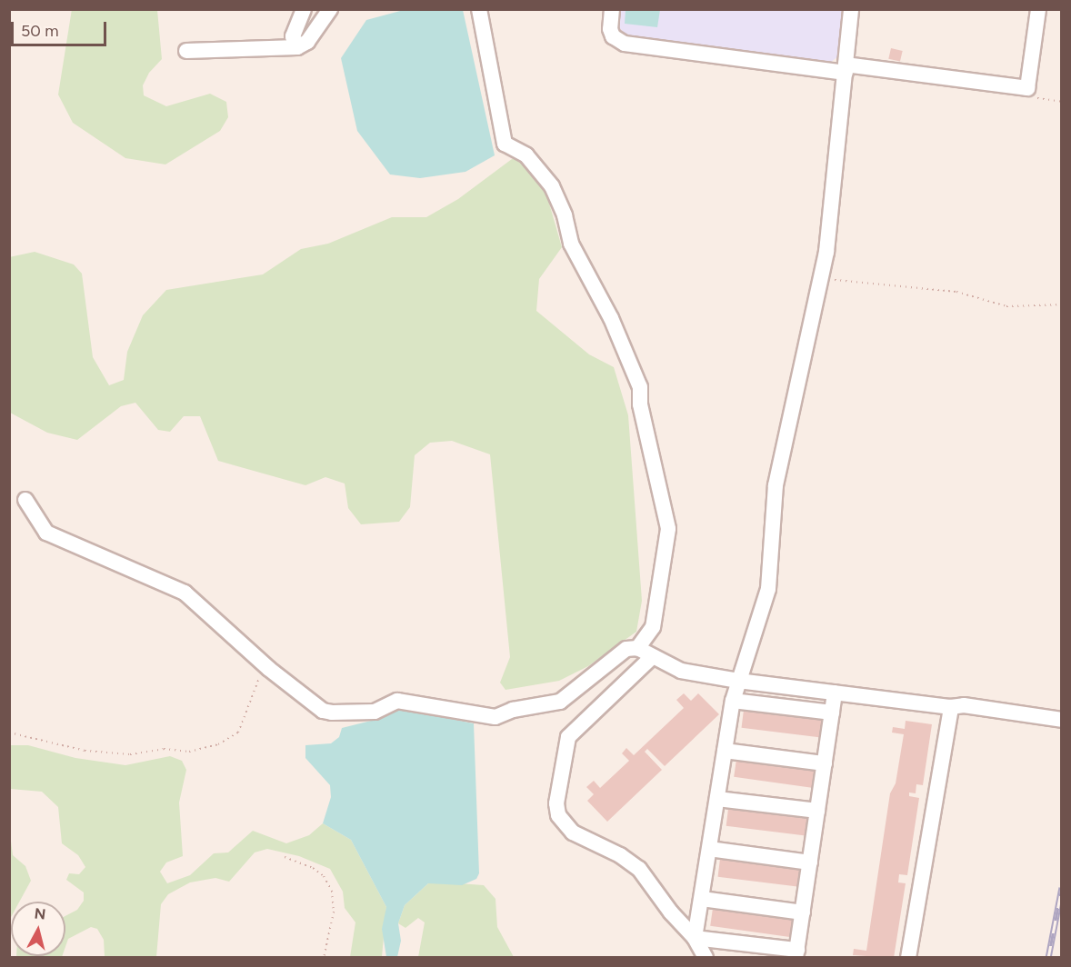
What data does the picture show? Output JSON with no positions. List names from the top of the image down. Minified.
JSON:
{"scale_bar":"50 m","north":"top"}
